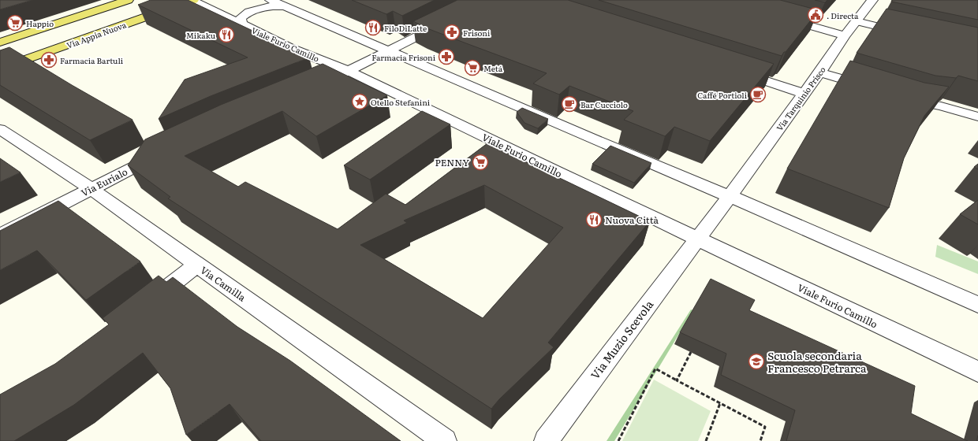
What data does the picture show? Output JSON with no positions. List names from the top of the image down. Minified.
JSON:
{"streets":{"main road":["Via Appia Nuova"],"street":["Viale Furio Camillo","Via Tarquinio Prisco","Via Eurialo","Via Camilla","Via Muzio Scevola"]},"crossings":[["Via Appia Nuova","Viale Furio Camillo"],["Viale Furio Camillo","Via Tarquinio Prisco"],["Viale Furio Camillo","Via Muzio Scevola"],["Via Eurialo","Via Camilla"]],"places":{"public building":[". Directa"],"supermarket":["Happio","Metá","PENNY"],"restaurant":["FiloDiLatte","Mikaku","Nuova Città"],"pharmacy":["Frisoni","Farmacia Frisoni","Farmacia Bartuli"],"cafe":["Caffé Portioli","Bar Cucciolo"],"place":["Otello Stefanini"],"school or university":["Scuola secondaria Francesco Petrarca"]}}
